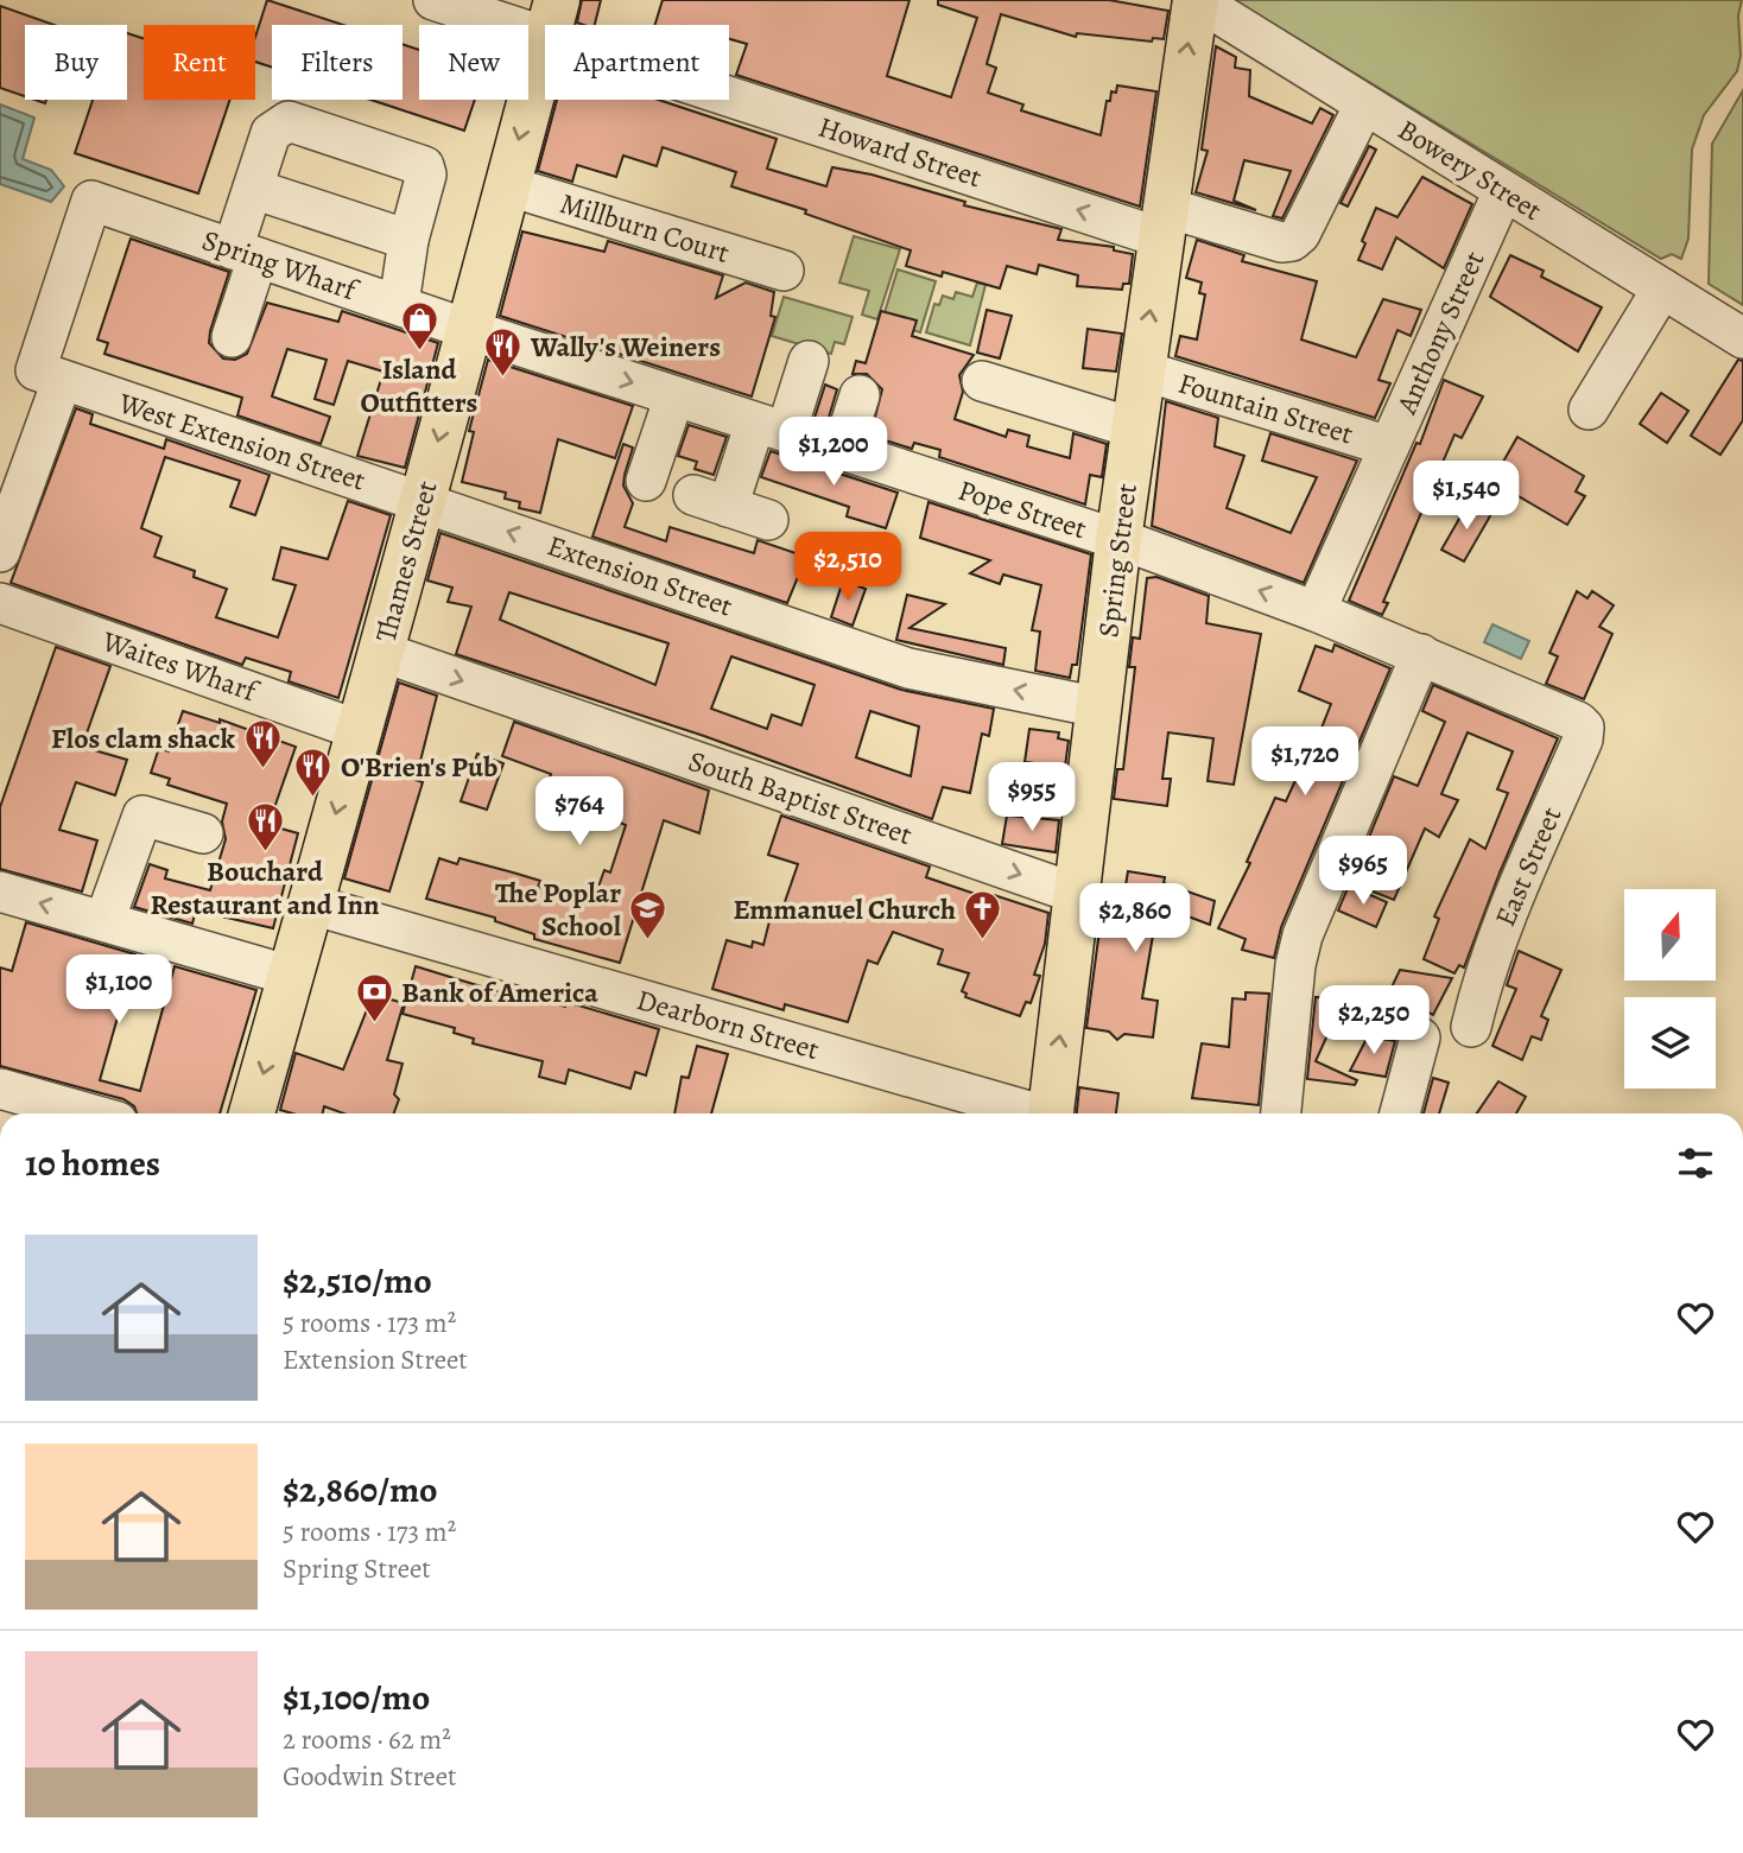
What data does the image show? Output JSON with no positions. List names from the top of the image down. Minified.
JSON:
{"streets":{"main road":["Spring Street","Thames Street"],"street":["Howard Street","Bowery Street","Millburn Court","Spring Wharf","Anthony Street","Fountain Street","West Extension Street","Pope Street","Extension Street","Waites Wharf","South Baptist Street","East Street","Dearborn Street"]},"crossings":[["Howard Street","Bowery Street"],["Howard Street","Spring Street"],["Howard Street","Thames Street"],["Bowery Street","Anthony Street"],["Bowery Street","Spring Street"],["Millburn Court","Thames Street"],["Spring Wharf","West Extension Street"],["Spring Wharf","Pope Street"],["Spring Wharf","Thames Street"],["Anthony Street","Fountain Street"],["Anthony Street","Pope Street"],["Fountain Street","Spring Street"],["West Extension Street","Thames Street"],["West Extension Street","Extension Street"],["Pope Street","Spring Street"],["Pope Street","Thames Street"],["Pope Street","East Street"],["Spring Street","Extension Street"],["Spring Street","South Baptist Street"],["Thames Street","Extension Street"],["Thames Street","Waites Wharf"],["Thames Street","South Baptist Street"],["Thames Street","Dearborn Street"]],"one_way":["Howard Street","Spring Street","Thames Street","Extension Street","South Baptist Street"],"places":{"shop":["Island Outfitters"],"restaurant":["Wally's Weiners","Flos clam shack","O'Brien's Pub","Bouchard Restaurant and Inn"],"school or university":["The Poplar School"],"church":["Emmanuel Church"],"bank":["Bank of America"]},"north":"top","page":{"chip":["Buy","Rent","Filters","New","Apartment"],"price":["$1,200","$1,540","$2,510","$1,720","$955","$764","$965","$2,860","$1,100","$2,250"],"heading":"10 homes","list":[{"name":"$2,510/mo","note":"5 rooms · 173 m² · Extension Street"},{"name":"$2,860/mo","note":"5 rooms · 173 m² · Spring Street"},{"name":"$1,100/mo","note":"2 rooms · 62 m² · Goodwin Street"}]}}
